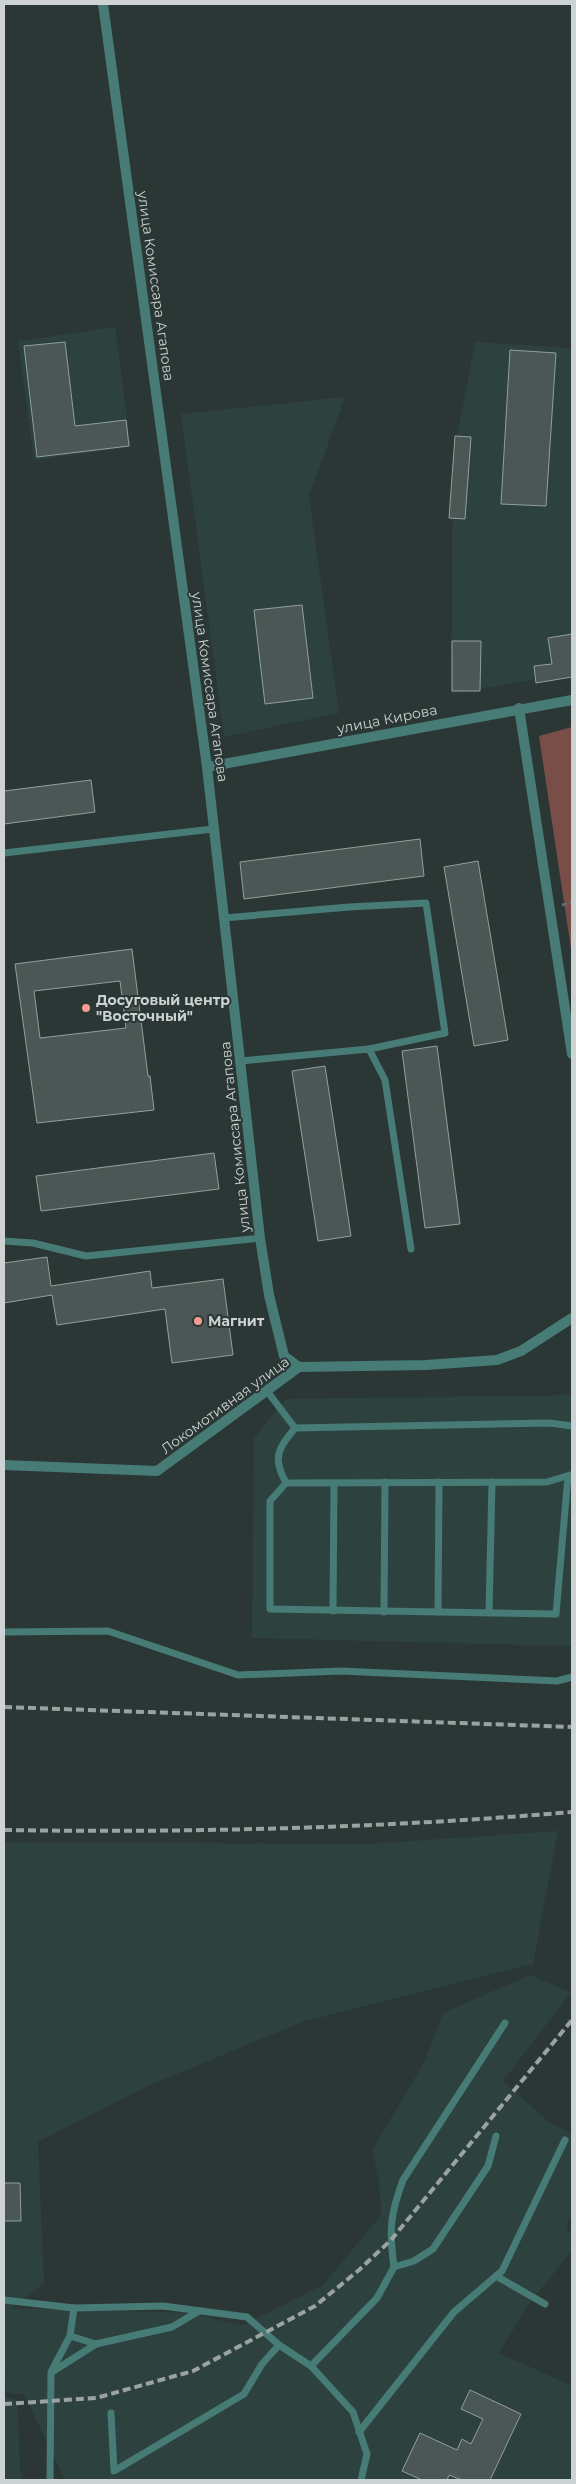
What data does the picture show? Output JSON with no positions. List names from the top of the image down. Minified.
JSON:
{"streets":{"street":["улица Комиссара Агапова","улица Кирова","Локомотивная улица"]},"crossings":[["улица Комиссара Агапова","улица Кирова"],["улица Комиссара Агапова","Локомотивная улица"]],"places":["Досуговый центр \"Восточный\"","Магнит"]}
